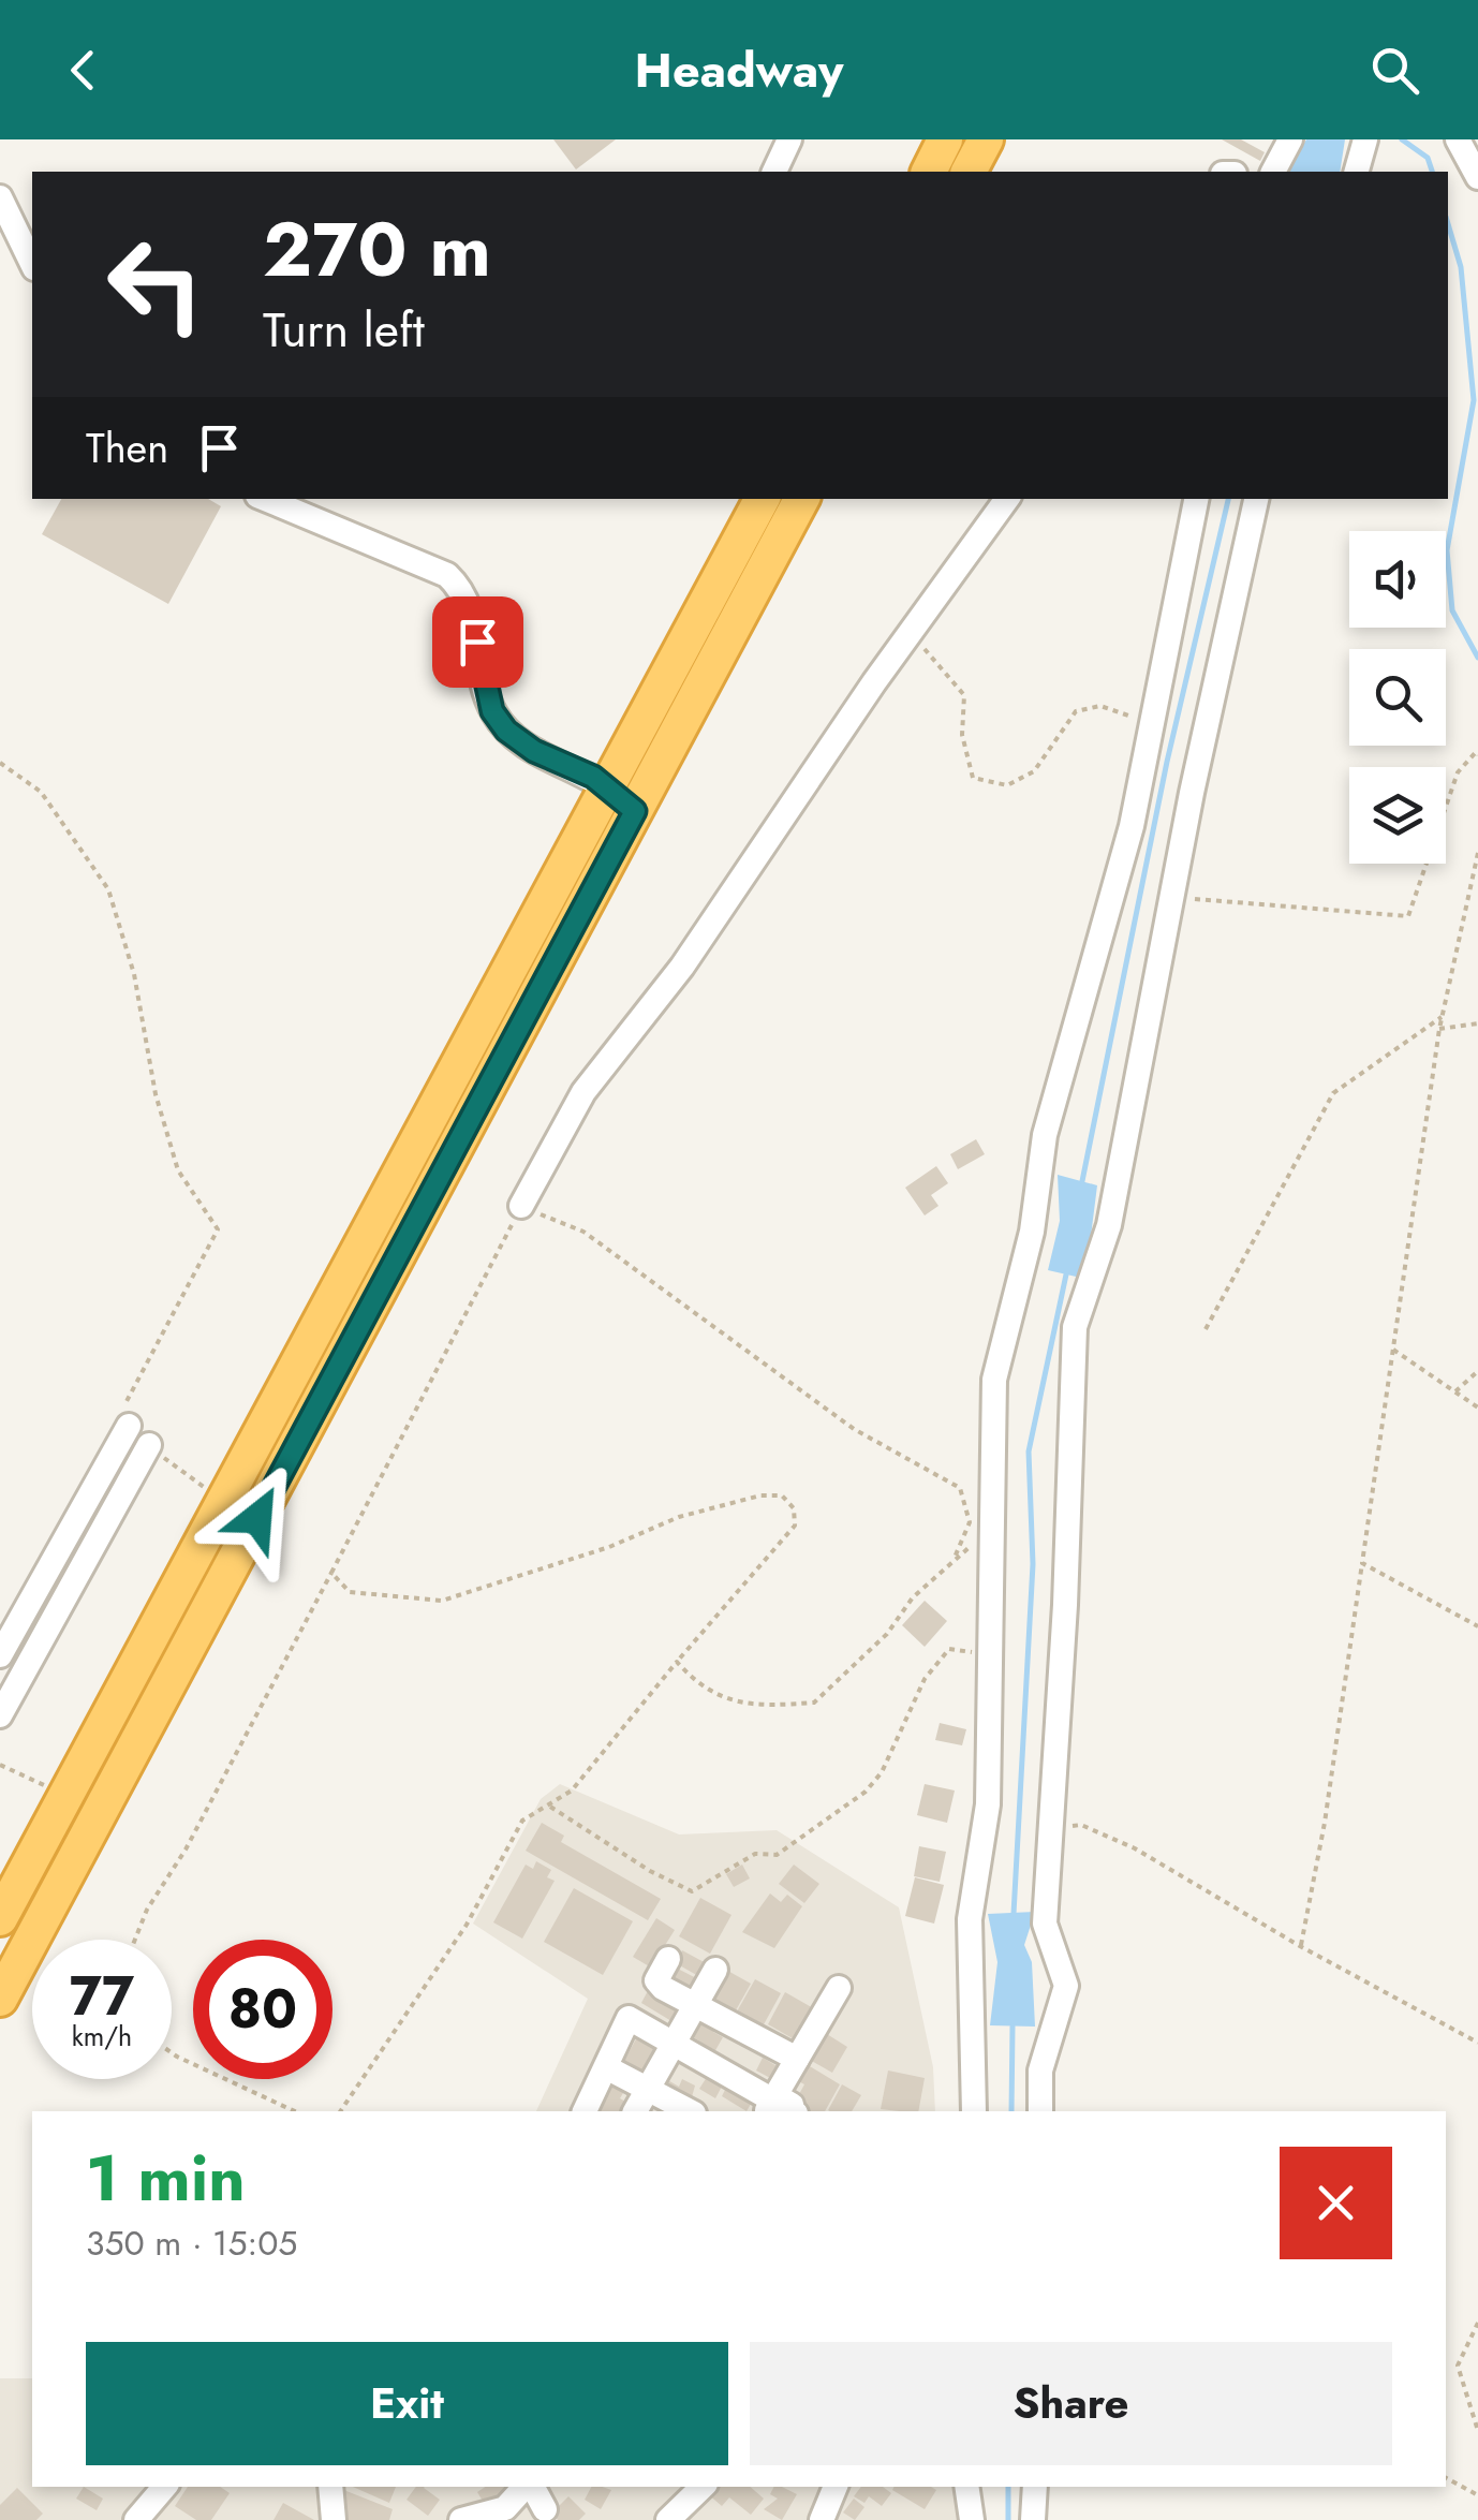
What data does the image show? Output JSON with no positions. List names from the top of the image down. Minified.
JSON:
{"page":{"header":"Headway","turn":["270 m","Turn left"],"then":"Then","speed":"77 km/h","limit":"80","heading":["1 min","350 m · 15:05"],"buttons":["Exit","Share"]}}
